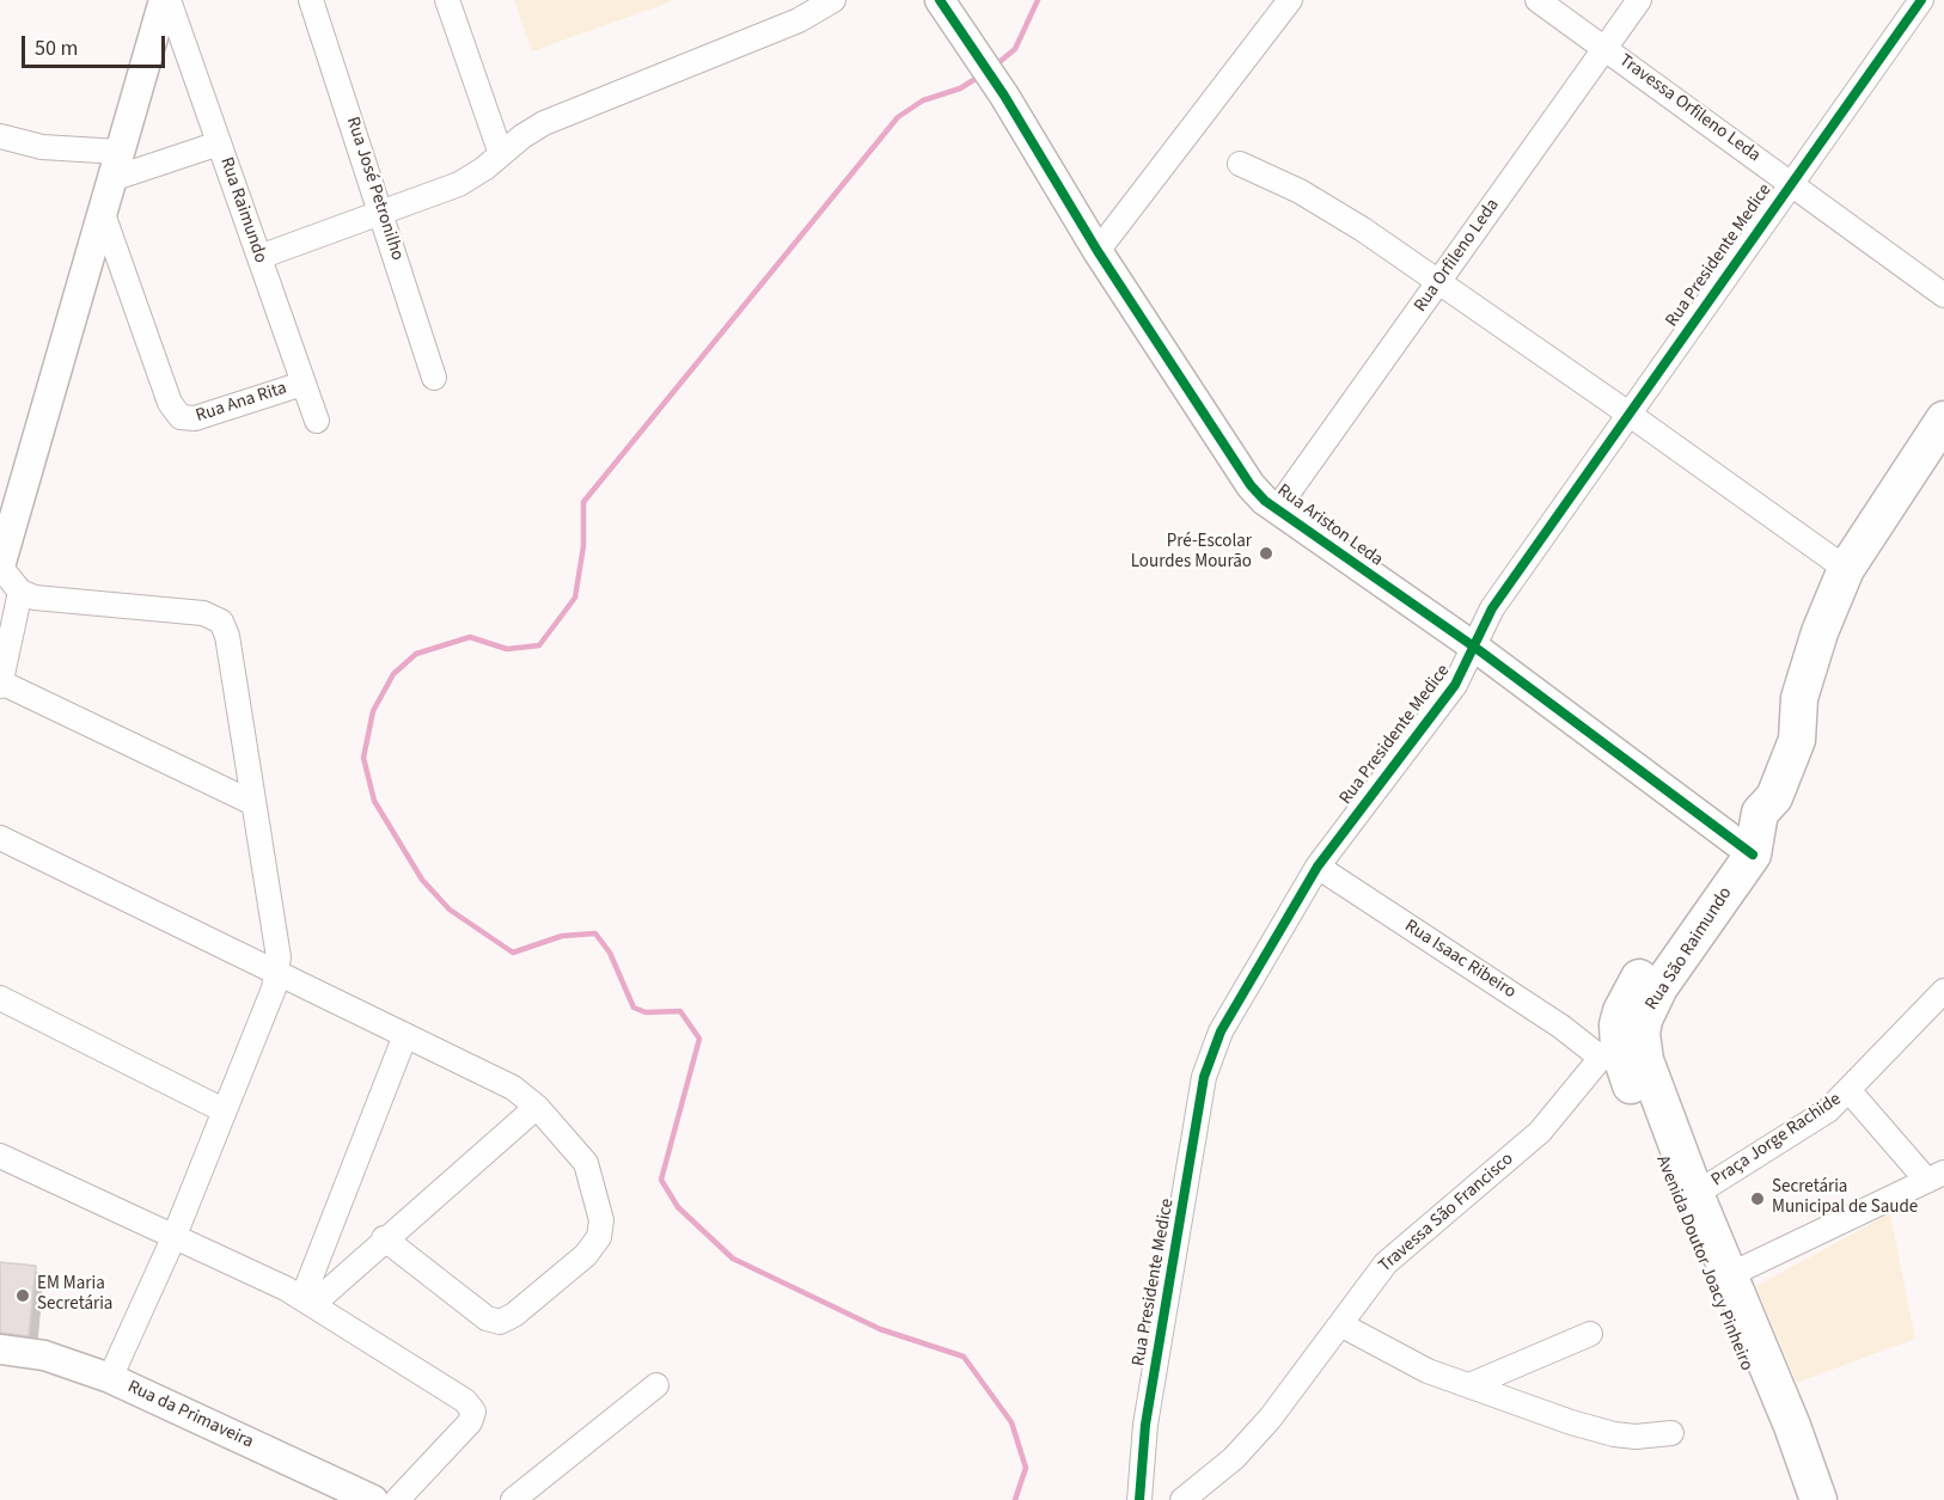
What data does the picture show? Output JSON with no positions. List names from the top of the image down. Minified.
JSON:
{"streets":{"main road":["Rua São Raimundo","Avenida Doutor Joacy Pinheiro"],"street":["Travessa Orfileno Leda","Rua José Petronilho","Rua Raimundo","Rua Orfileno Leda","Rua Presidente Medice","Rua Ana Rita","Rua Ariston Leda","Rua Isaac Ribeiro","Praça Jorge Rachide","Travessa São Francisco","Rua da Primaveira"]},"crossings":[["Travessa Orfileno Leda","Rua Orfileno Leda"],["Travessa Orfileno Leda","Rua Presidente Medice"],["Rua Raimundo","Rua Ana Rita"],["Rua Orfileno Leda","Rua Ariston Leda"],["Rua Presidente Medice","Rua Ariston Leda"],["Rua Presidente Medice","Rua Isaac Ribeiro"],["Rua Ariston Leda","Rua São Raimundo"],["Rua São Raimundo","Rua Isaac Ribeiro"],["Rua São Raimundo","Travessa São Francisco"],["Rua São Raimundo","Avenida Doutor Joacy Pinheiro"],["Rua Isaac Ribeiro","Travessa São Francisco"],["Rua Isaac Ribeiro","Avenida Doutor Joacy Pinheiro"],["Praça Jorge Rachide","Avenida Doutor Joacy Pinheiro"],["Travessa São Francisco","Avenida Doutor Joacy Pinheiro"]],"places":["Pré-Escolar Lourdes Mourão","Secretária Municipal de Saude","EM Maria Secretária"],"scale_bar":"50 m"}
